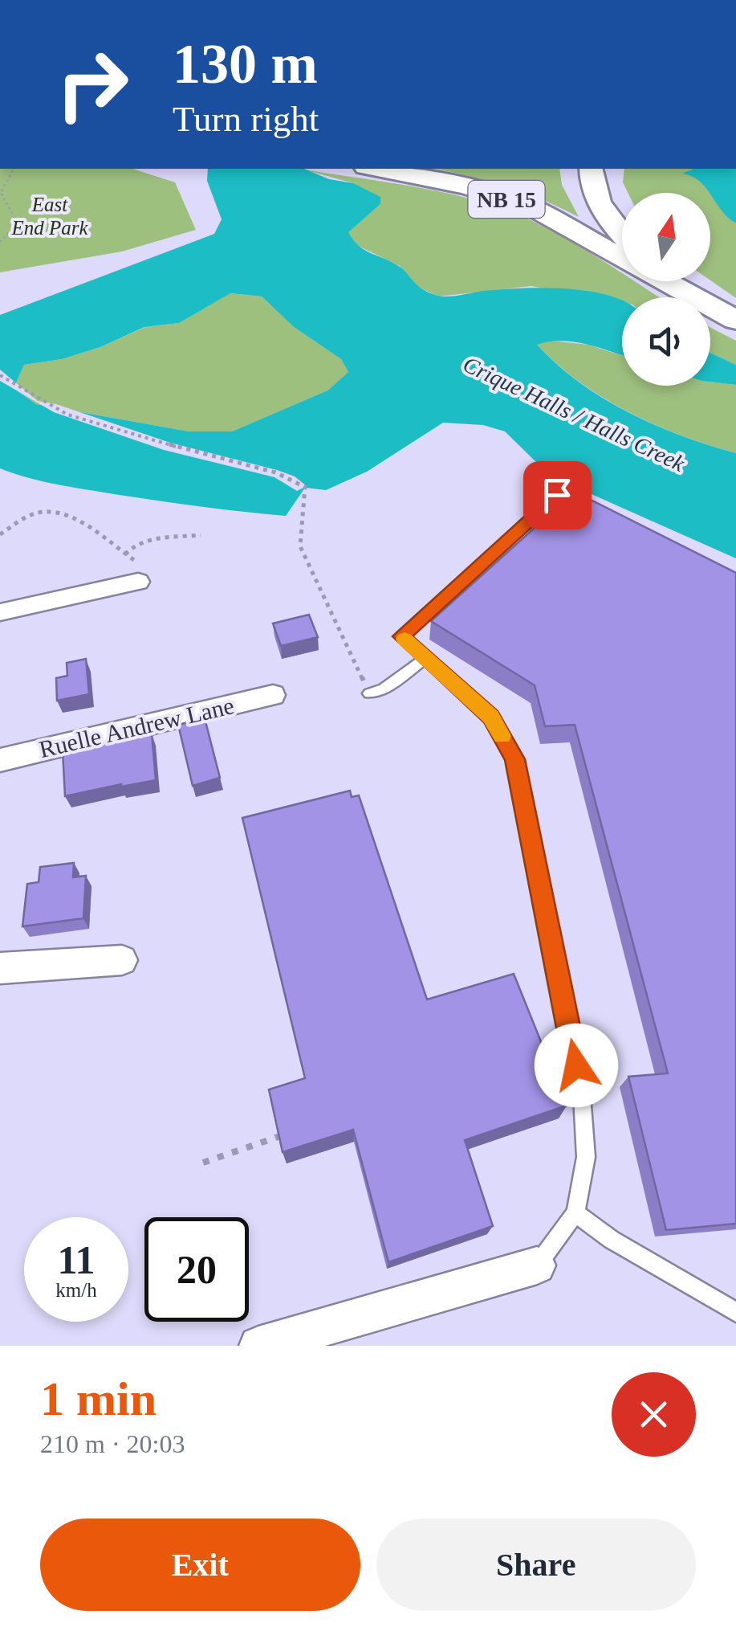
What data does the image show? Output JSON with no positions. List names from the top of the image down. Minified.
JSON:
{"streets":{"highway":["NB 15"],"street":["Ruelle Andrew Lane"]},"water":["Crique Halls / Halls Creek"],"parks":["East End Park"],"north":"top","page":{"turn":["130 m","Turn right"],"speed":"11 km/h","limit":"20","heading":["1 min","210 m · 20:03"],"buttons":["Exit","Share"]}}
